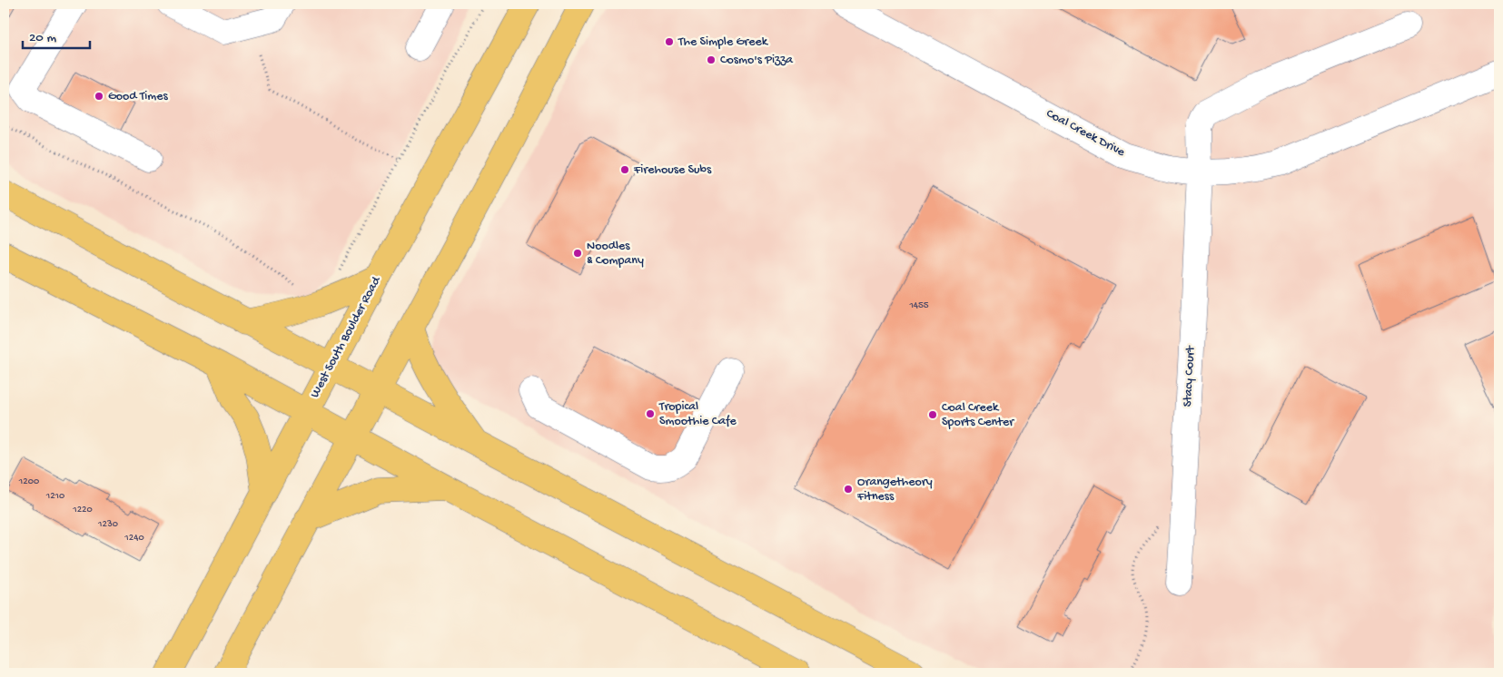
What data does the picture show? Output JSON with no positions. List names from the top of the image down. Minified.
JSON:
{"streets":{"main road":["West South Boulder Road"],"street":["Coal Creek Drive","Stacy Court"]},"crossings":[["Coal Creek Drive","Stacy Court"]],"places":["The Simple Greek","Cosmo's Pizza","Good Times","Firehouse Subs","Noodles & Company","Tropical Smoothie Cafe","Coal Creek Sports Center","Orangetheory Fitness"],"house_numbers":["1455","1200","1210","1220","1230","1240"],"scale_bar":"20 m"}
